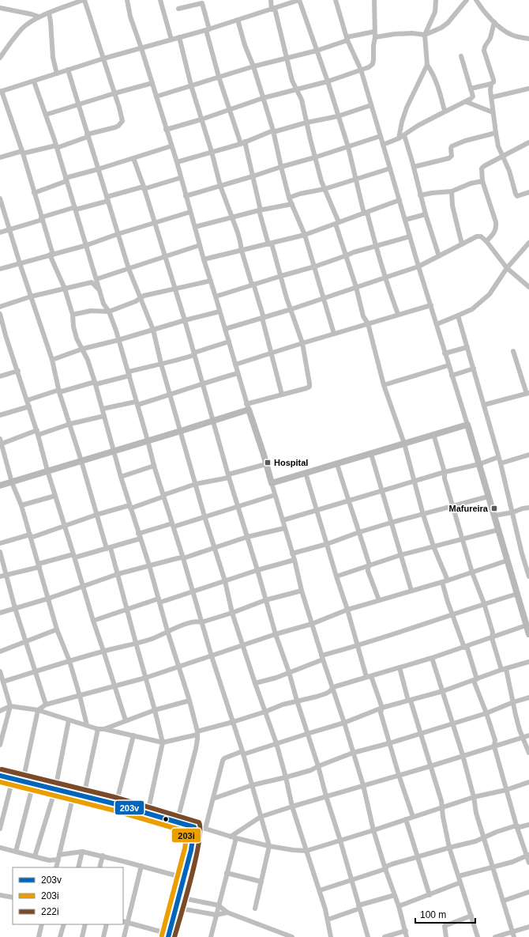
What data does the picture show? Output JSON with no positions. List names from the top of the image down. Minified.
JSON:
{"places":{"transit":["Hospital","Mafureira"]},"lines":["transit line 222i","transit line 203v","transit line 203i"],"legend":["203v","203i","222i"],"scale_bar":"100 m"}
